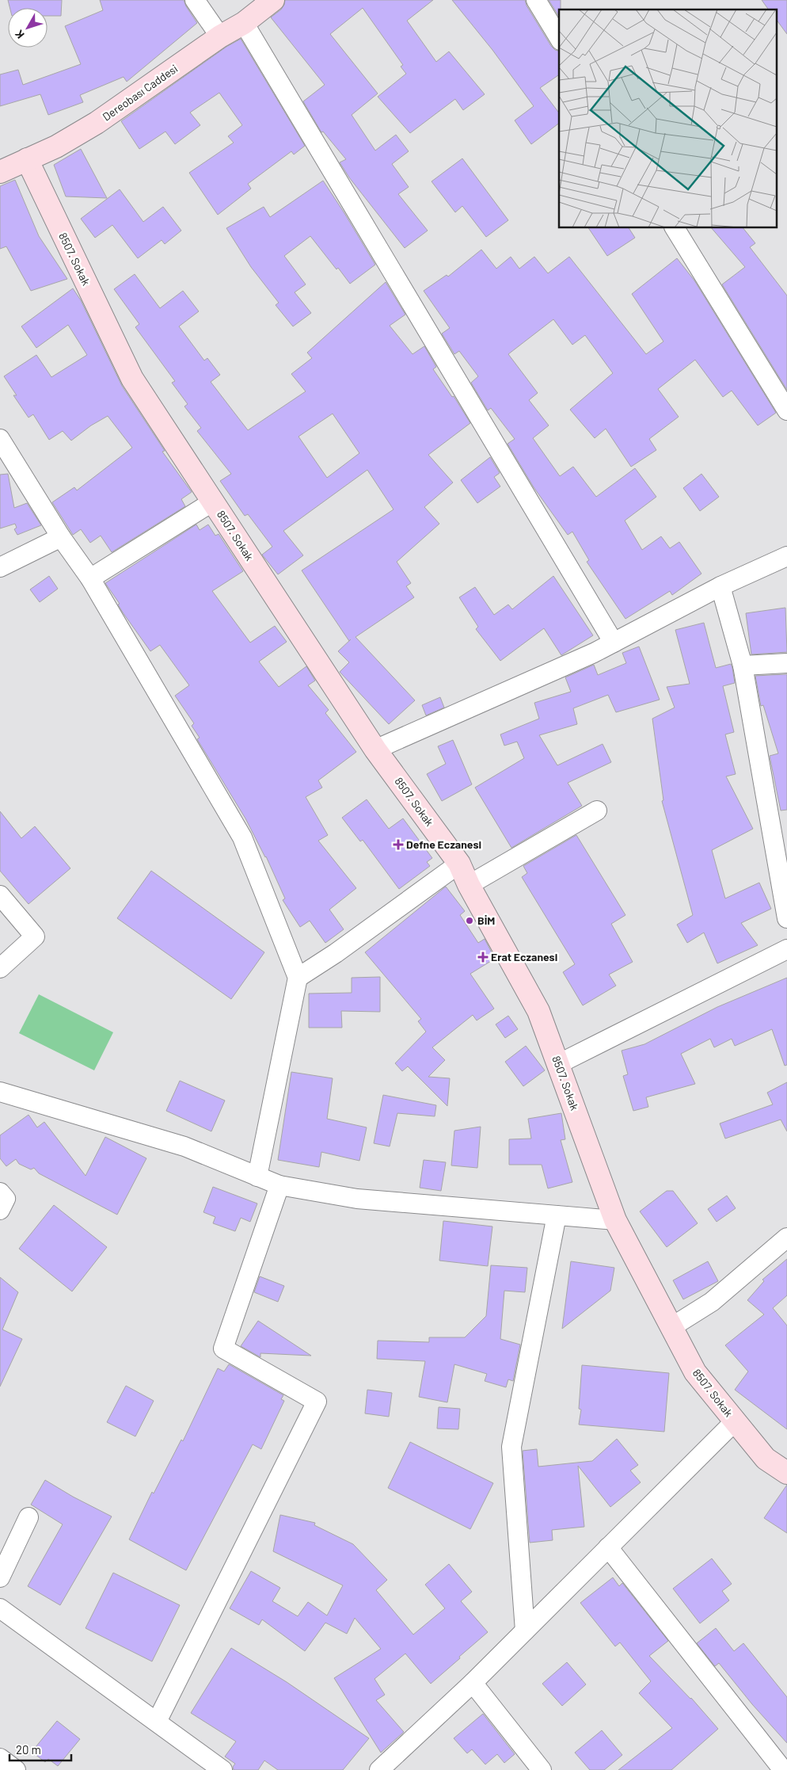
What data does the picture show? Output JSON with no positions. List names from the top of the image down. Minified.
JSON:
{"streets":{"street":["Dereobası Caddesi","8507. Sokak"]},"crossings":[["Dereobası Caddesi","8507. Sokak"]],"places":{"health":["Defne Eczanesi","Erat Eczanesi"],"other":["BİM"]},"scale_bar":"20 m","north":"bottom left"}
